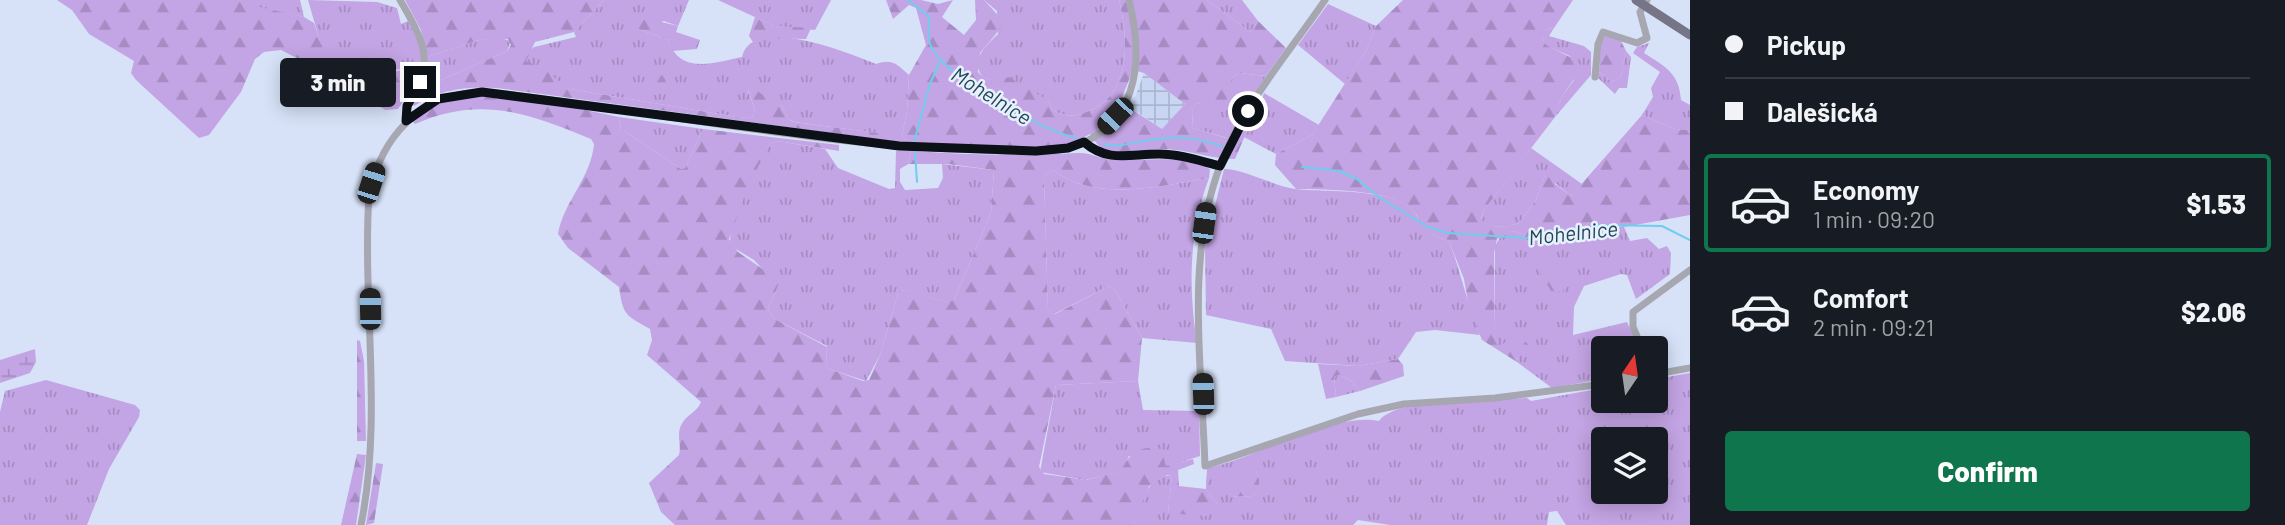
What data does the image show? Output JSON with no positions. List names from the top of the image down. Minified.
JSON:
{"water":["Mohelnice"],"north":"top","page":{"banner":["Pickup","Dalešická"],"bubble":"3 min","list":[{"name":"Economy","note":"1 min · 09:20","value":"$1.53"},{"name":"Comfort","note":"2 min · 09:21","value":"$2.06"}],"buttons":"Confirm"}}
